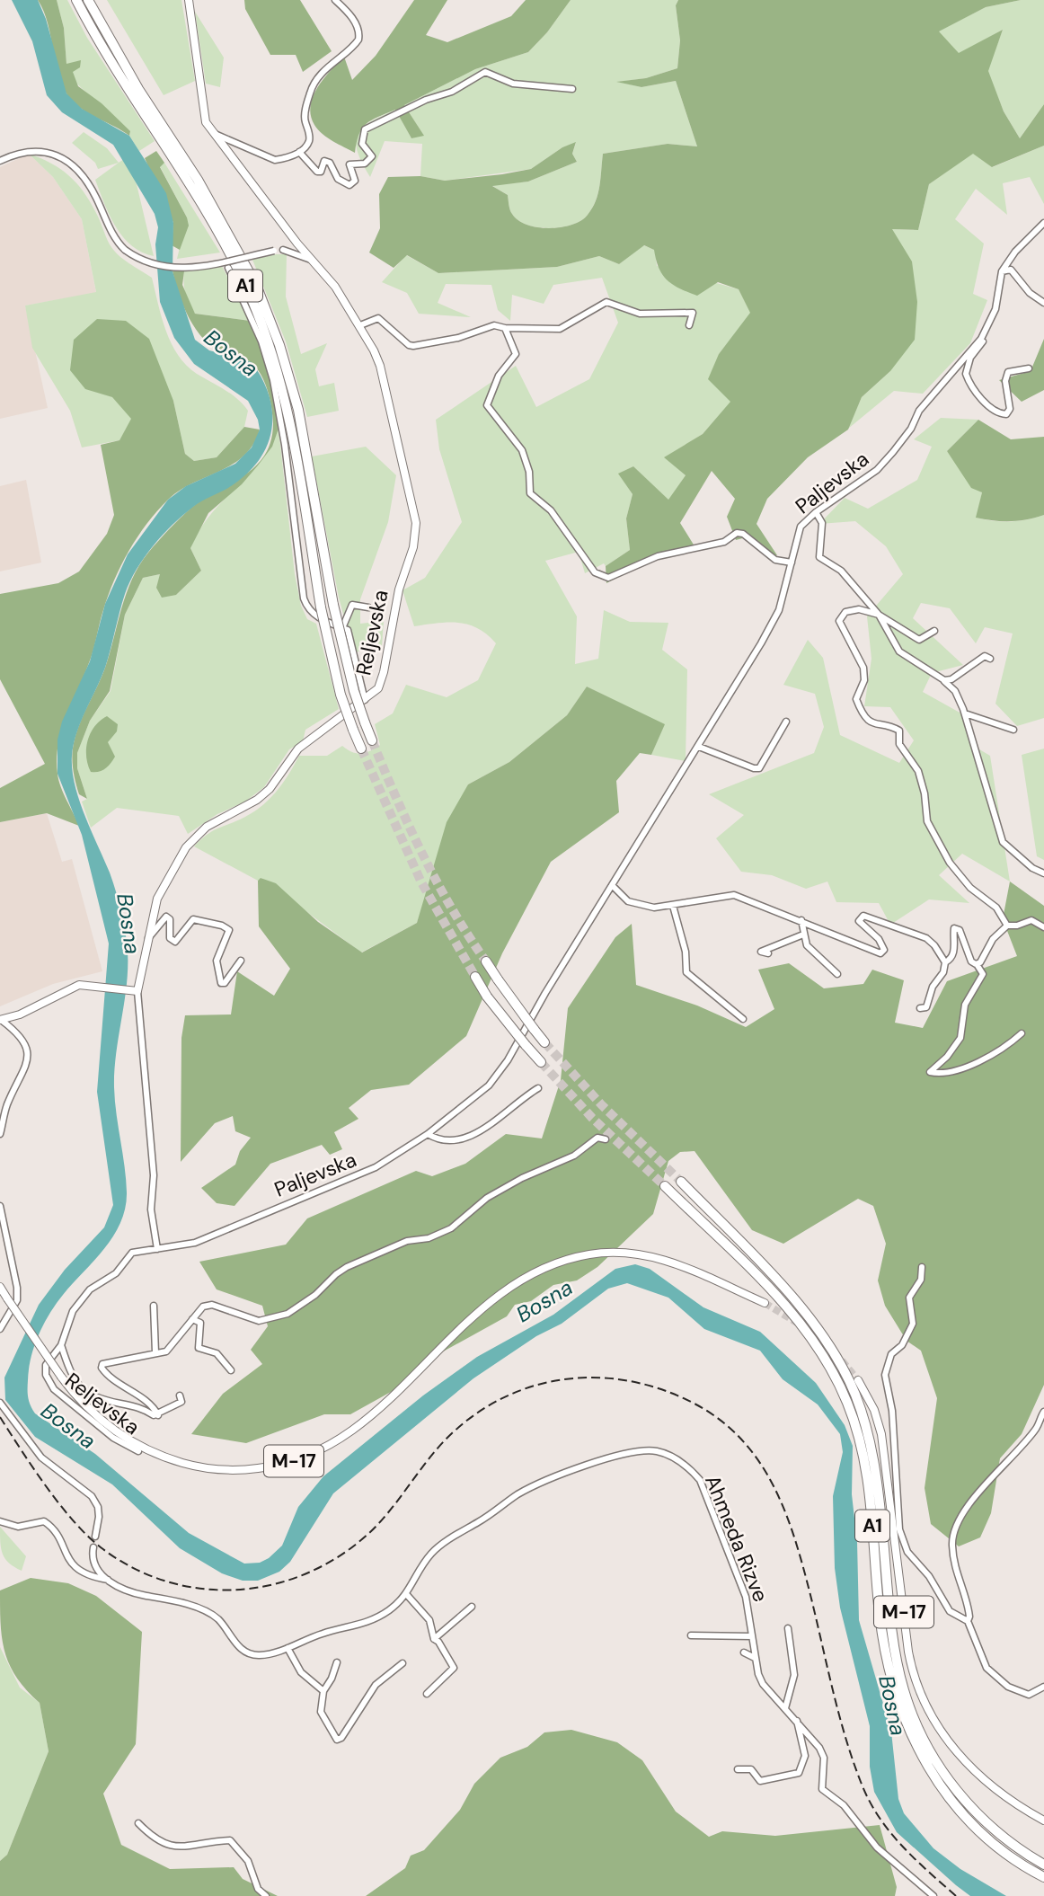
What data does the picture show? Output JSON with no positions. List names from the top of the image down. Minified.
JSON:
{"streets":{"highway":["A1"],"main road":["Reljevska","M-17"],"street":["Paljevska","Ahmeda Rizve"]},"crossings":[["Paljevska","Reljevska"]],"water":["Bosna"]}
